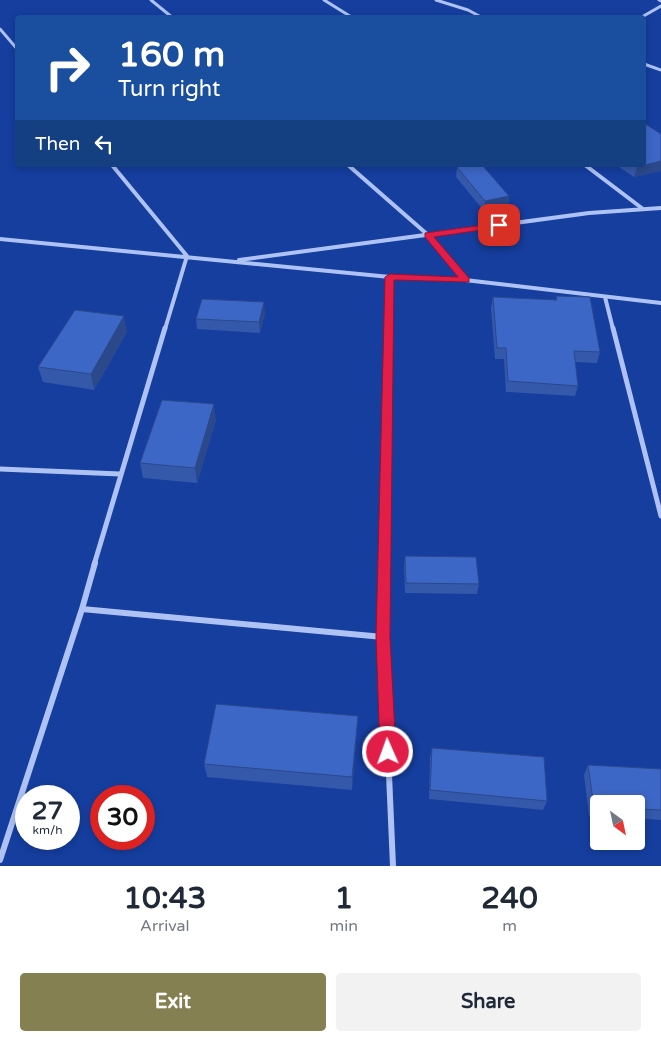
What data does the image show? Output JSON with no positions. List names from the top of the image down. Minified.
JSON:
{"north":"bottom right","page":{"turn":["160 m","Turn right"],"then":"Then","speed":"27 km/h","limit":"30","eta":["10:43","Arrival","1","min","240","m"],"buttons":["Exit","Share"]}}
